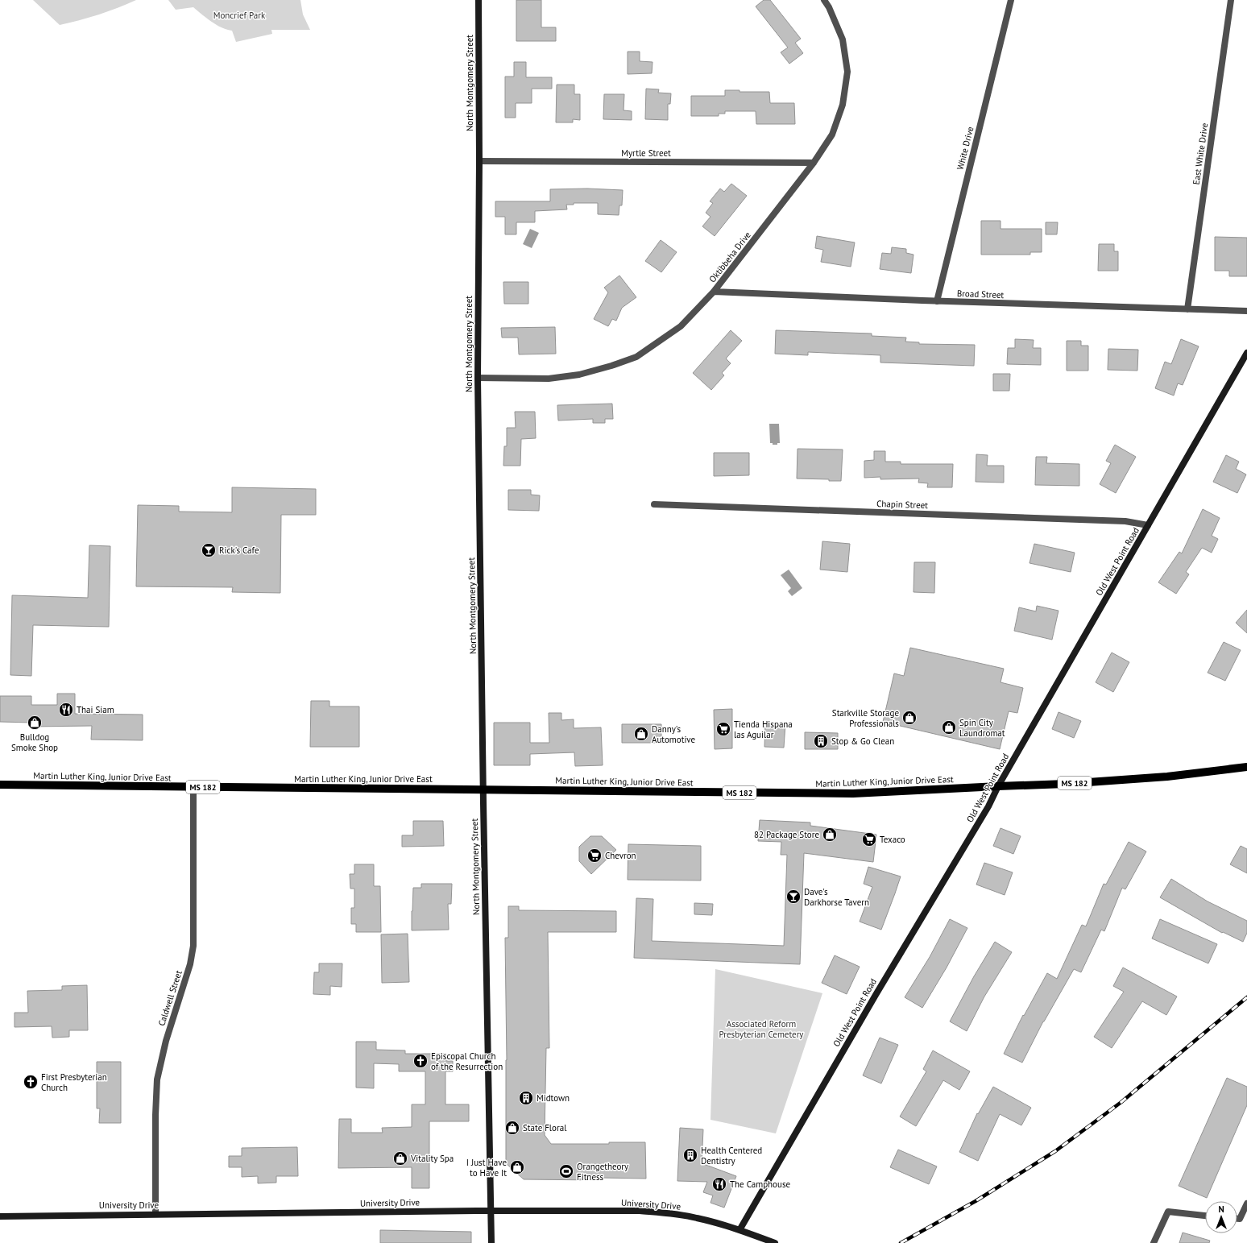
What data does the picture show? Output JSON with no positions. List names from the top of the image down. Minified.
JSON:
{"streets":{"main road":["Martin Luther King, Junior Drive East","MS 182"],"street":["North Montgomery Street","White Drive","Myrtle Street","East White Drive","Oktibbeha Drive","Broad Street","Chapin Street","Old West Point Road","Caldwell Street","University Drive"]},"crossings":[["North Montgomery Street","Myrtle Street"],["North Montgomery Street","Oktibbeha Drive"],["North Montgomery Street","Martin Luther King, Junior Drive East"],["North Montgomery Street","University Drive"],["White Drive","Broad Street"],["Myrtle Street","Oktibbeha Drive"],["East White Drive","Broad Street"],["Oktibbeha Drive","Broad Street"],["Chapin Street","Old West Point Road"],["Old West Point Road","Martin Luther King, Junior Drive East"],["Old West Point Road","University Drive"],["Martin Luther King, Junior Drive East","Caldwell Street"],["Caldwell Street","University Drive"]],"parks":["Moncrief Park","Associated Reform Presbyterian Cemetery"],"places":{"bar":["Rick's Cafe","Dave's Darkhorse Tavern"],"restaurant":["Thai Siam","The Camphouse"],"shop":["Starkville Storage Professionals","Bulldog Smoke Shop","Spin City Laundromat","Danny's Automotive","82 Package Store","State Floral","Vitality Spa","I Just Have to Have It"],"supermarket":["Tienda Hispana las Aguilar","Texaco","Chevron"],"building":["Stop & Go Clean","Midtown","Health Centered Dentistry"],"church":["Episcopal Church of the Resurrection","First Presbyterian Church"],"sports":["Orangetheory Fitness"]},"north":"top"}
